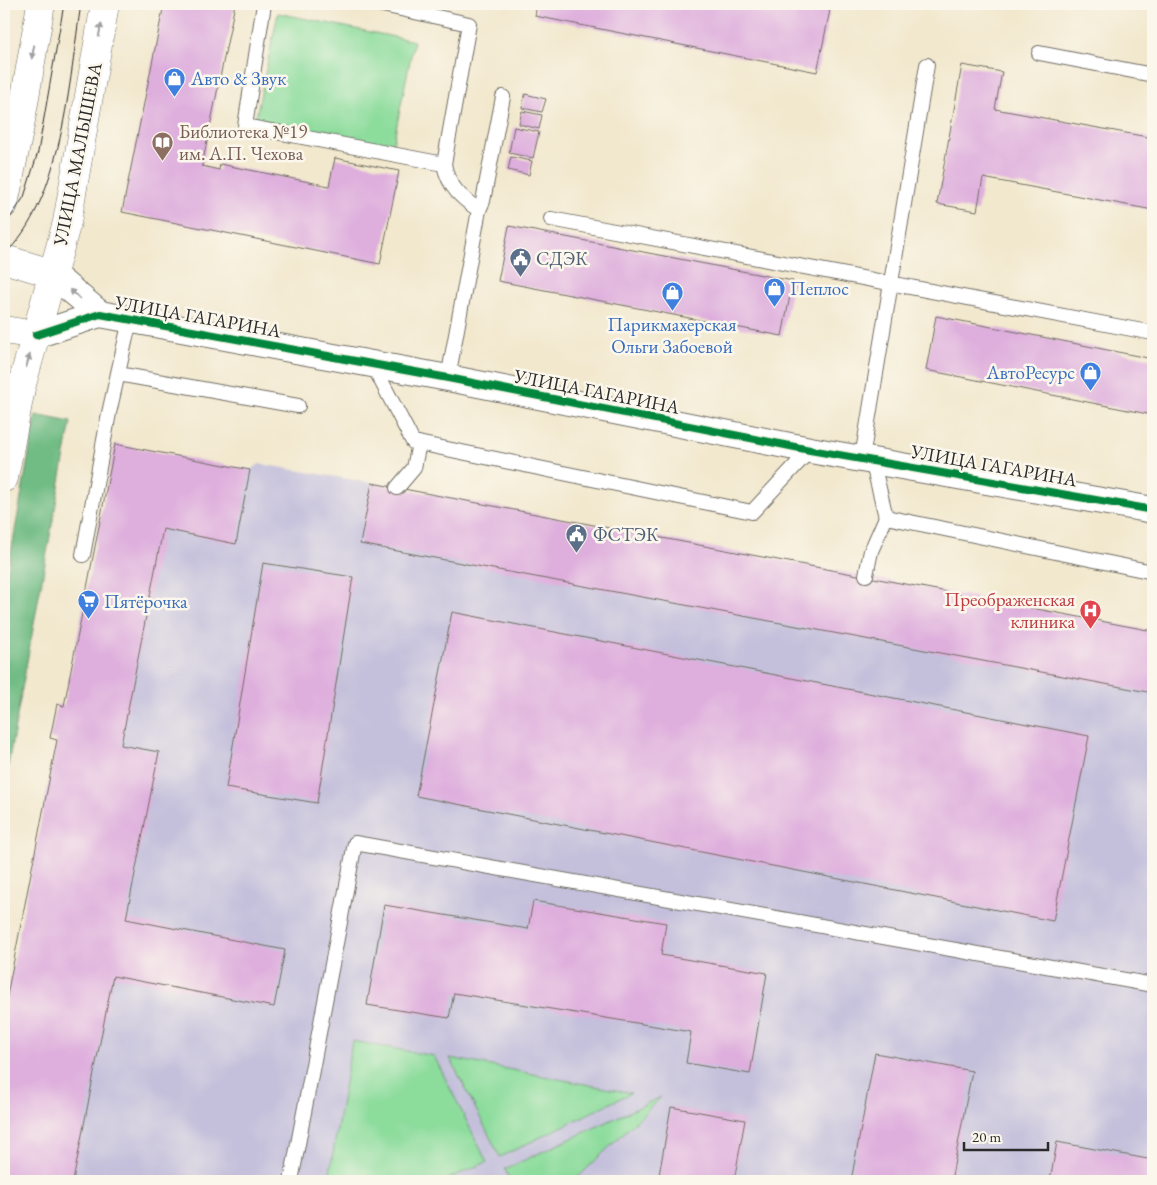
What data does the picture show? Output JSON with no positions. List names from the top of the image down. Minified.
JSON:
{"streets":{"main road":["УЛИЦА МАЛЫШЕВА","УЛИЦА ГАГАРИНА"]},"crossings":[["УЛИЦА МАЛЫШЕВА","УЛИЦА ГАГАРИНА"]],"places":{"shop":["Авто & Звук","Пеплос","Парикмахерская Ольги Забоевой","АвтоРесурс"],"library":["Библиотека №19 им. А.П. Чехова"],"public building":["СДЭК","ФСТЭК"],"supermarket":["Пятёрочка"],"hospital":["Преображенская клиника"]},"scale_bar":"20 m"}
